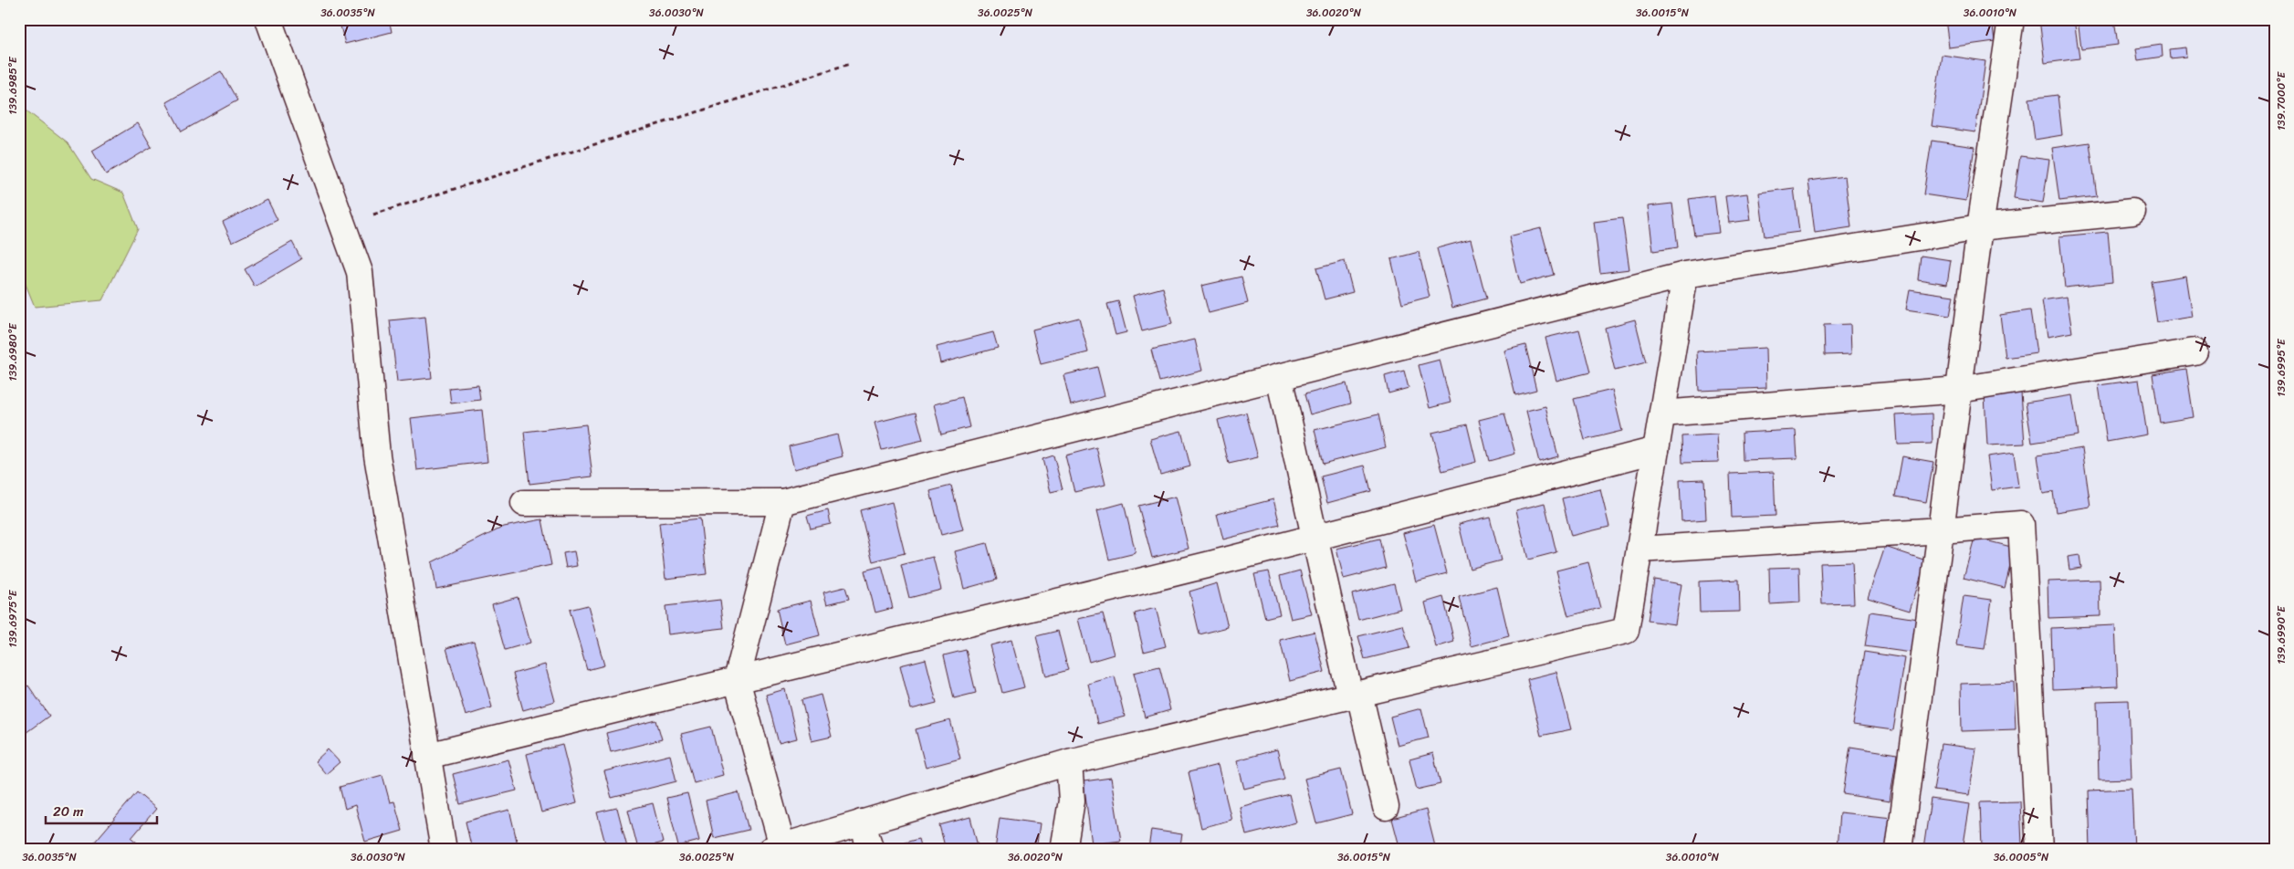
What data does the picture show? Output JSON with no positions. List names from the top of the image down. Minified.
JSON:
{"scale_bar":"20 m","coordinates":["36.0035°N","36.0030°N","36.0025°N","36.0020°N","36.0015°N","36.0010°N","139.6985°E","139.7000°E","139.6980°E","139.6995°E","139.6975°E","139.6990°E","36.0005°N"]}
